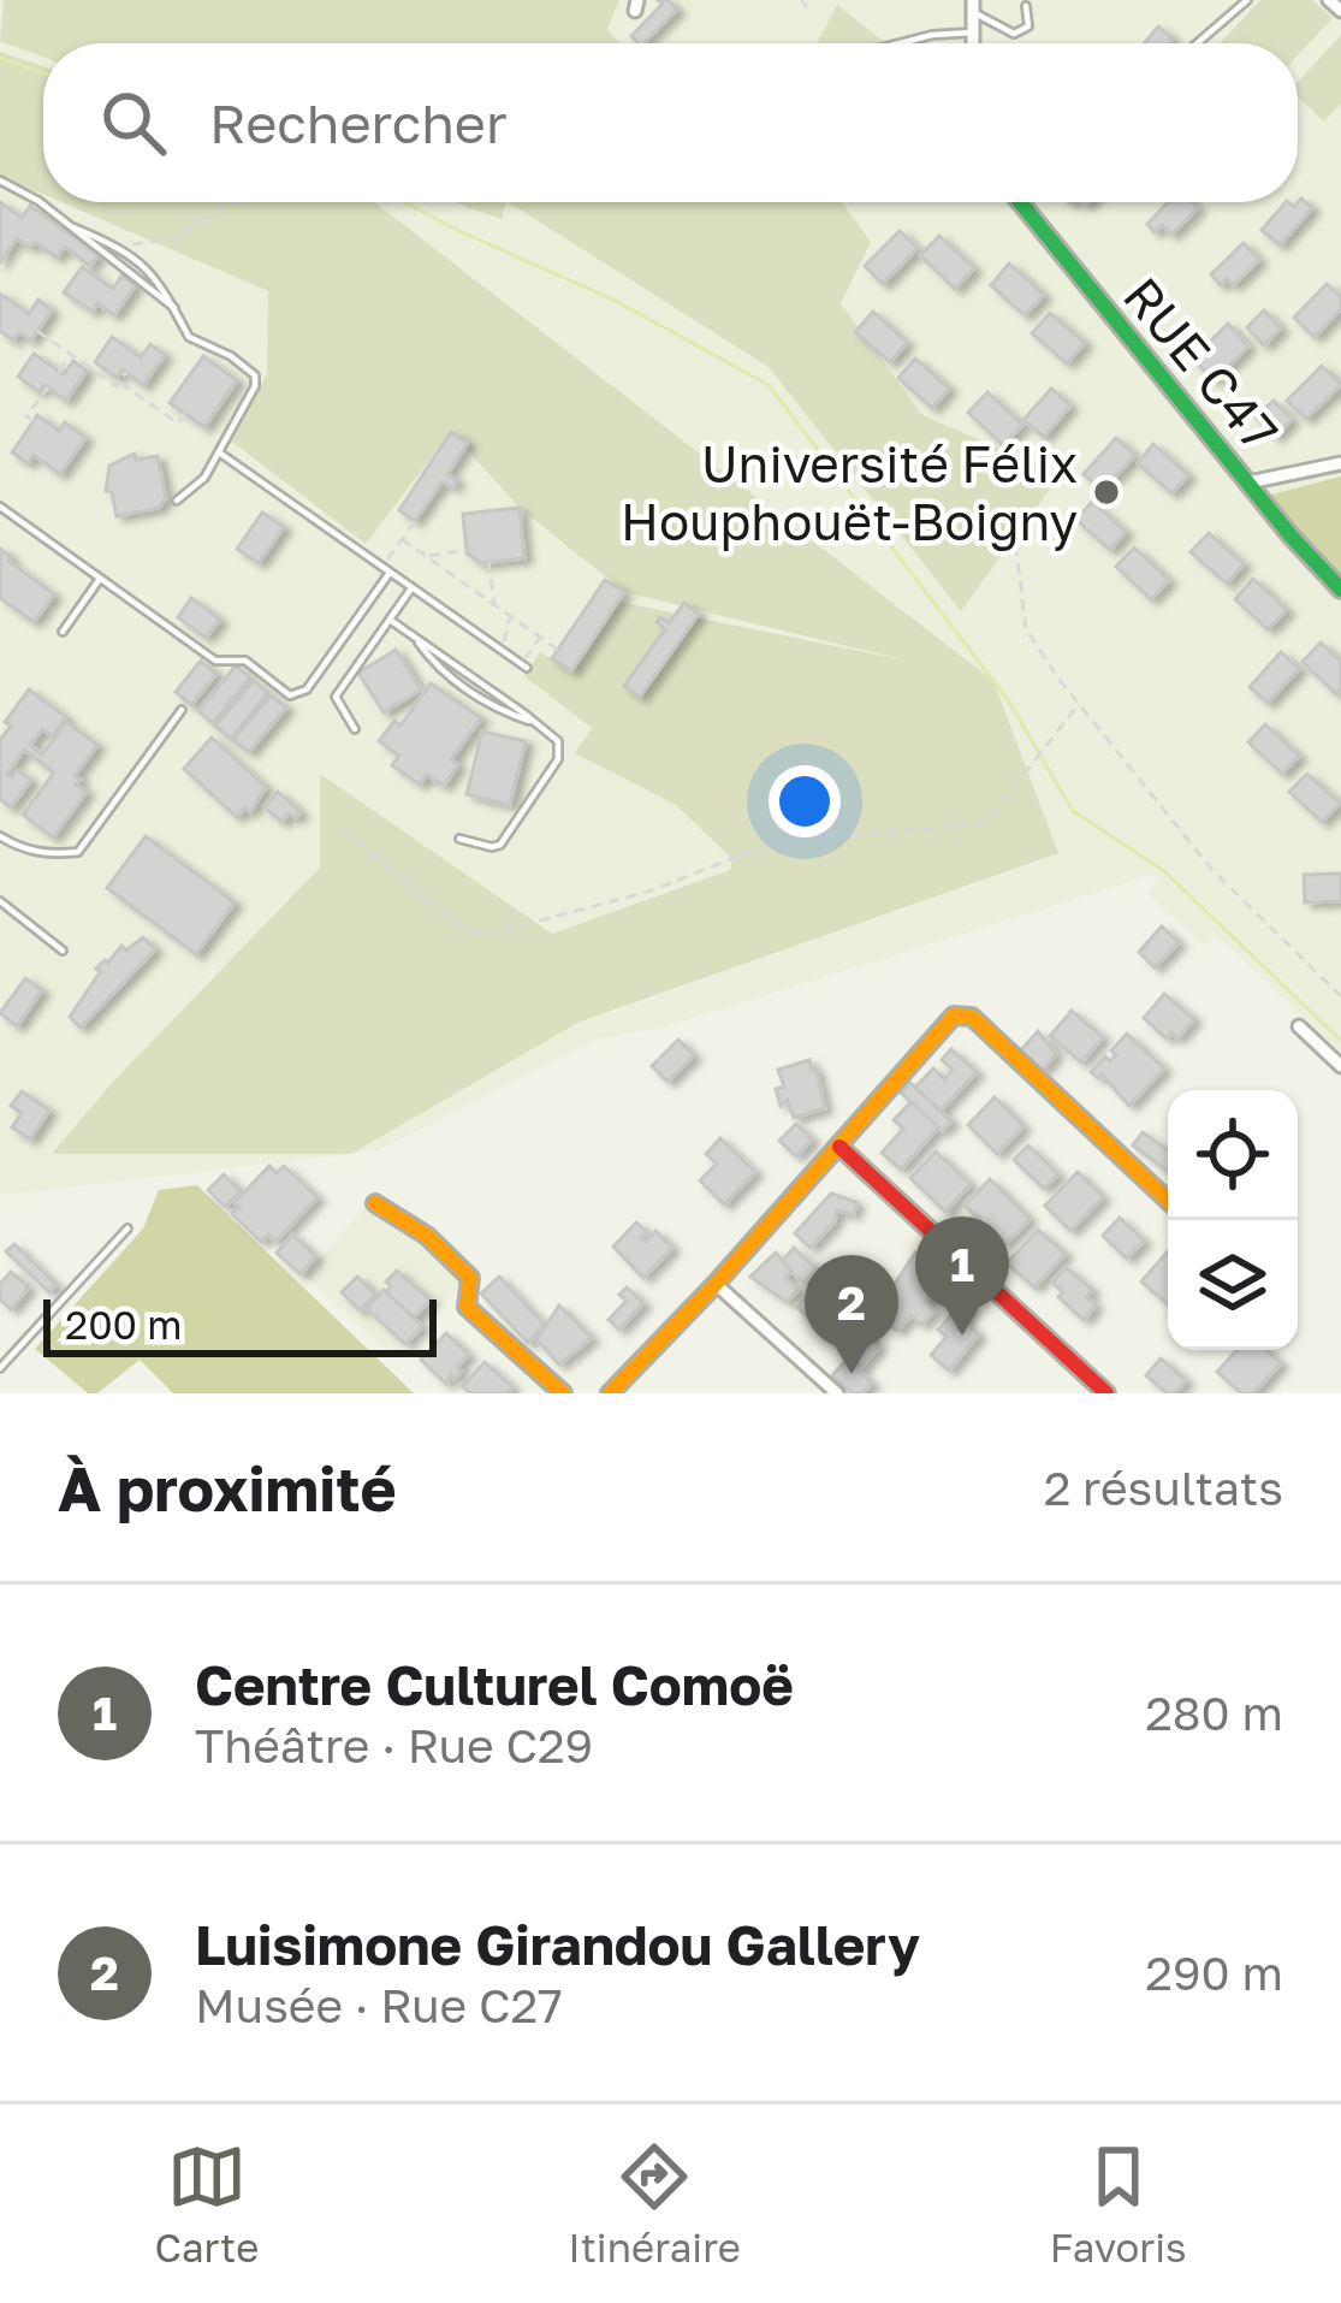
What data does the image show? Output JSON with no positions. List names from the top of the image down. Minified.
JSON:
{"streets":{"street":["RUE C47"]},"places":["Université Félix Houphouët-Boigny"],"scale_bar":"200 m","page":{"search":"Rechercher","pins":["1","2"],"scale":"200 m","heading":["À proximité","2 résultats"],"list":[{"mark":"1","name":"Centre Culturel Comoë","note":"Théâtre · Rue C29","value":"280 m"},{"mark":"2","name":"Luisimone Girandou Gallery","note":"Musée · Rue C27","value":"290 m"}],"nav":["Carte","Itinéraire","Favoris"]}}
